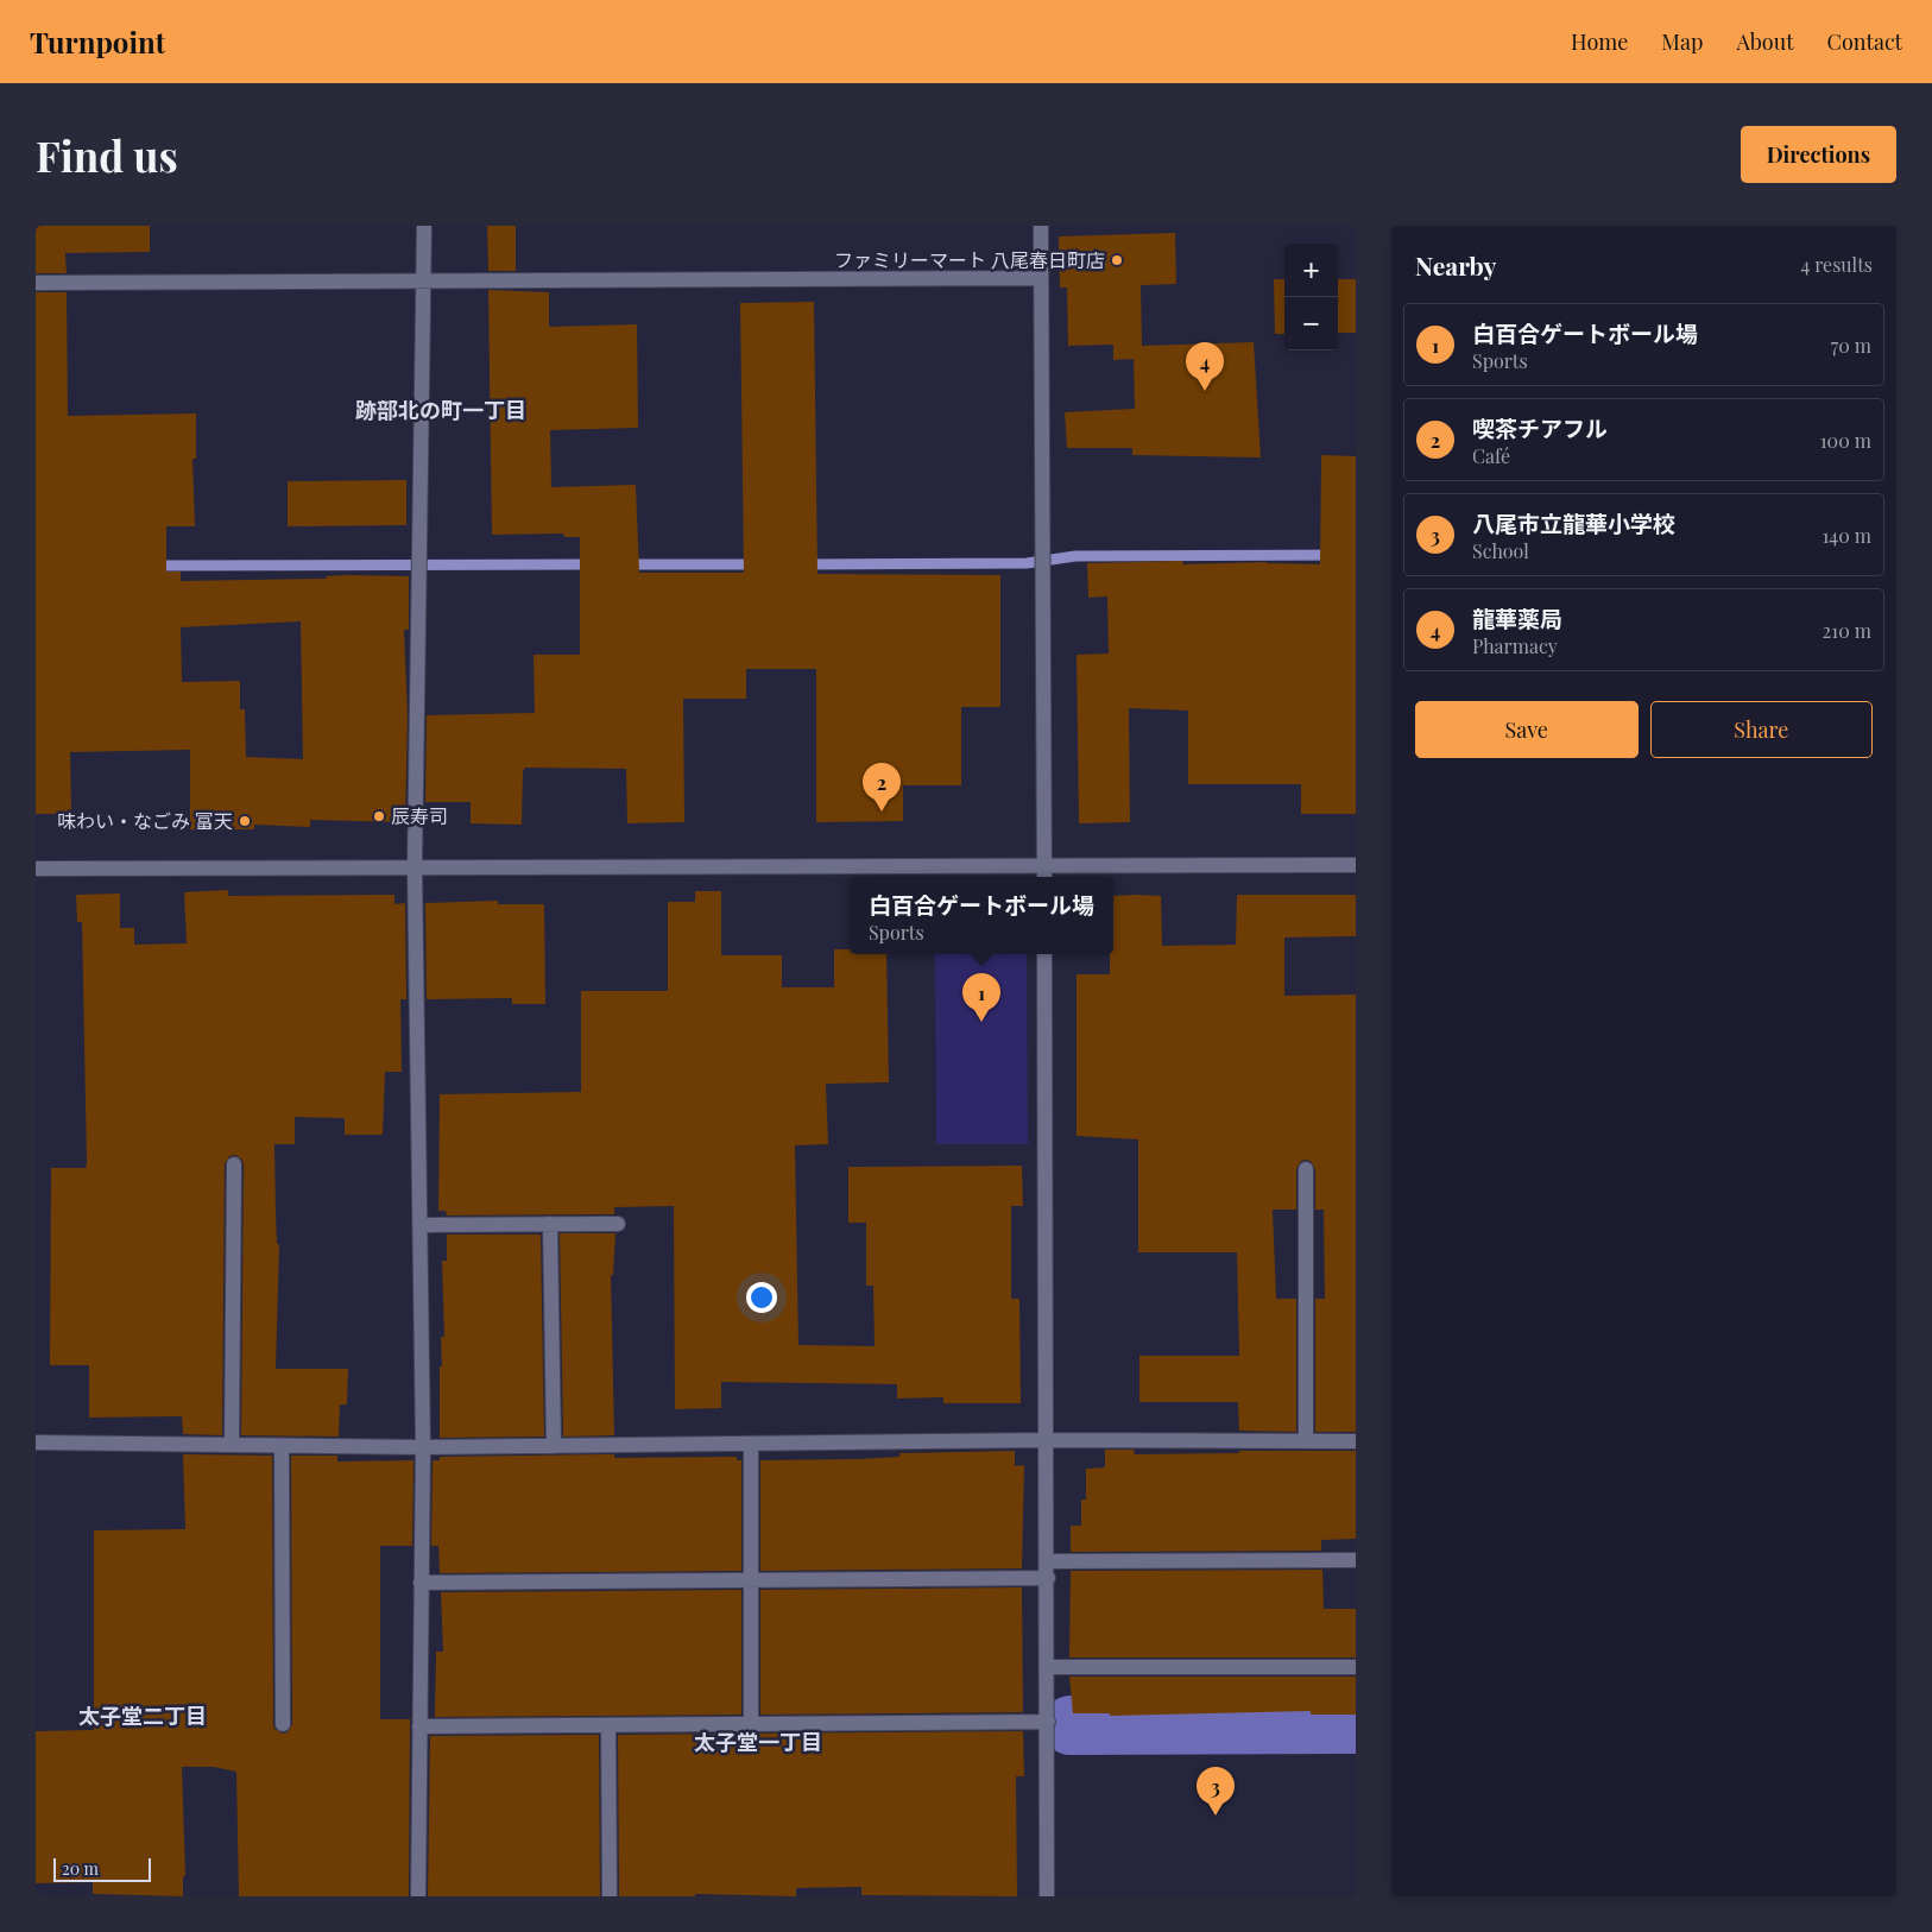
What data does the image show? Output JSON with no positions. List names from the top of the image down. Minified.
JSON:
{"districts":["跡部北の町一丁目","太子堂二丁目","太子堂一丁目"],"places":["ファミリーマート 八尾春日町店","辰寿司","味わい・なごみ 富天"],"scale_bar":"20 m","page":{"header":"Turnpoint","nav":["Home","Map","About","Contact"],"buttons":["Directions",["Save","Share"]],"title":"Find us","heading":["Nearby","4 results"],"map_buttons":["+","−"],"list":[{"mark":"1","name":"白百合ゲートボール場","note":"Sports","value":"70 m"},{"mark":"2","name":"喫茶チアフル","note":"Café","value":"100 m"},{"mark":"3","name":"八尾市立龍華小学校","note":"School","value":"140 m"},{"mark":"4","name":"龍華薬局","note":"Pharmacy","value":"210 m"}],"pins":["4","2","1","3"],"popup":["白百合ゲートボール場","Sports"],"scale":"20 m"}}
